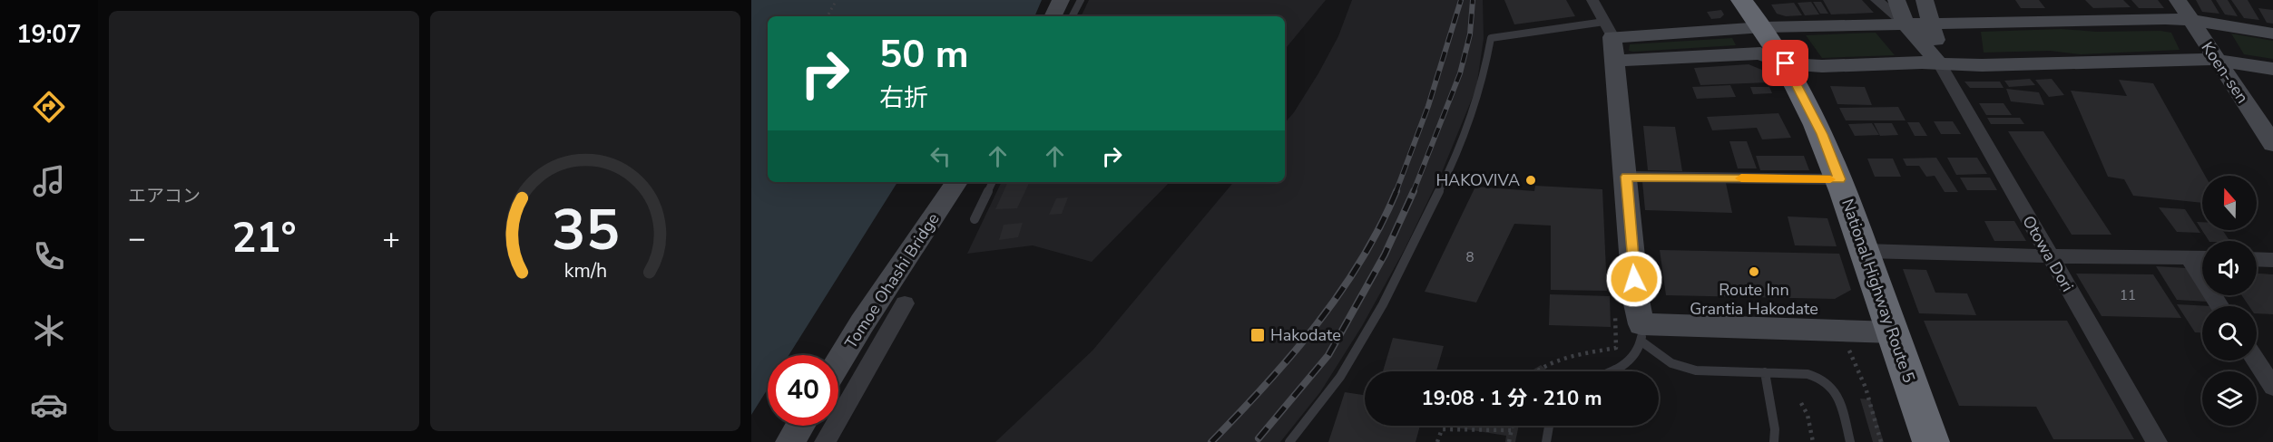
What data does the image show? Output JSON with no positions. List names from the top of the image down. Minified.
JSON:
{"streets":{"highway":["National Highway Route 5"],"street":["Koen-sen","Otowa Dori","Tomoe Ohashi Bridge"]},"places":{"other":["HAKOVIVA","Route Inn Grantia Hakodate"],"transit":["Hakodate"]},"house_numbers":["8","11"],"north":"top","page":{"tabs":"19:07","tile":"エアコン","turn":["50 m","右折"],"heat":["−","21°","+"],"limit":"40","trip":"19:08 · 1 分 · 210 m","gauge":["35","km/h"]}}
